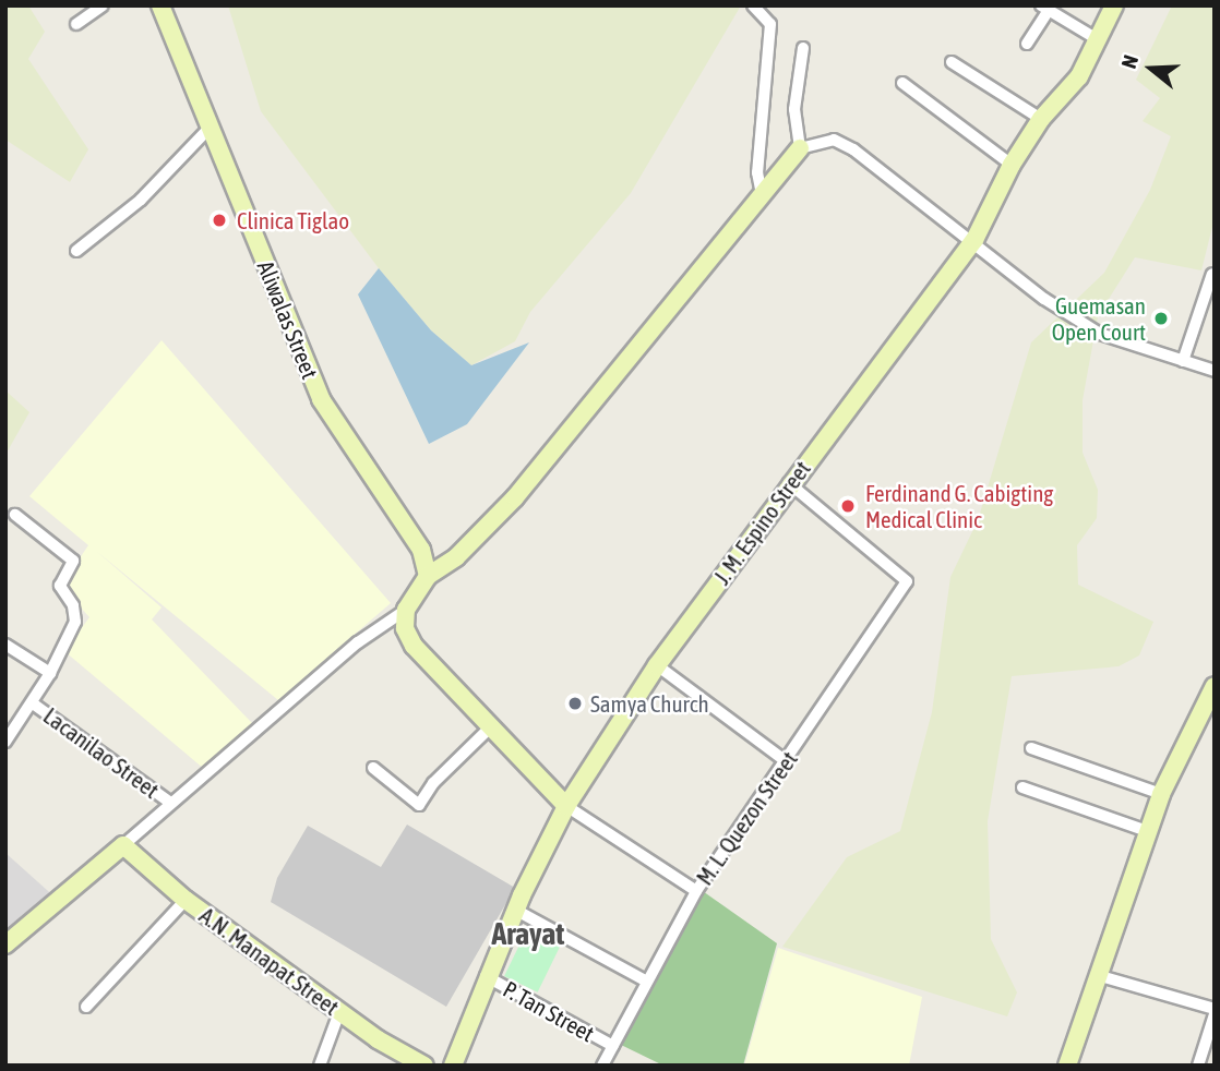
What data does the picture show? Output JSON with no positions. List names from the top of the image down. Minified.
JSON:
{"streets":{"street":["Aliwalas Street","J. M. Espino Street","Lacanilao Street","M. L. Quezon Street","A.N. Manapat Street","P. Tan Street"]},"crossings":[["J. M. Espino Street","M. L. Quezon Street"],["J. M. Espino Street","P. Tan Street"],["M. L. Quezon Street","P. Tan Street"]],"districts":["Arayat"],"places":["Clinica Tiglao","Guemasan Open Court","Ferdinand G. Cabigting Medical Clinic","Samya Church"],"north":"left"}
